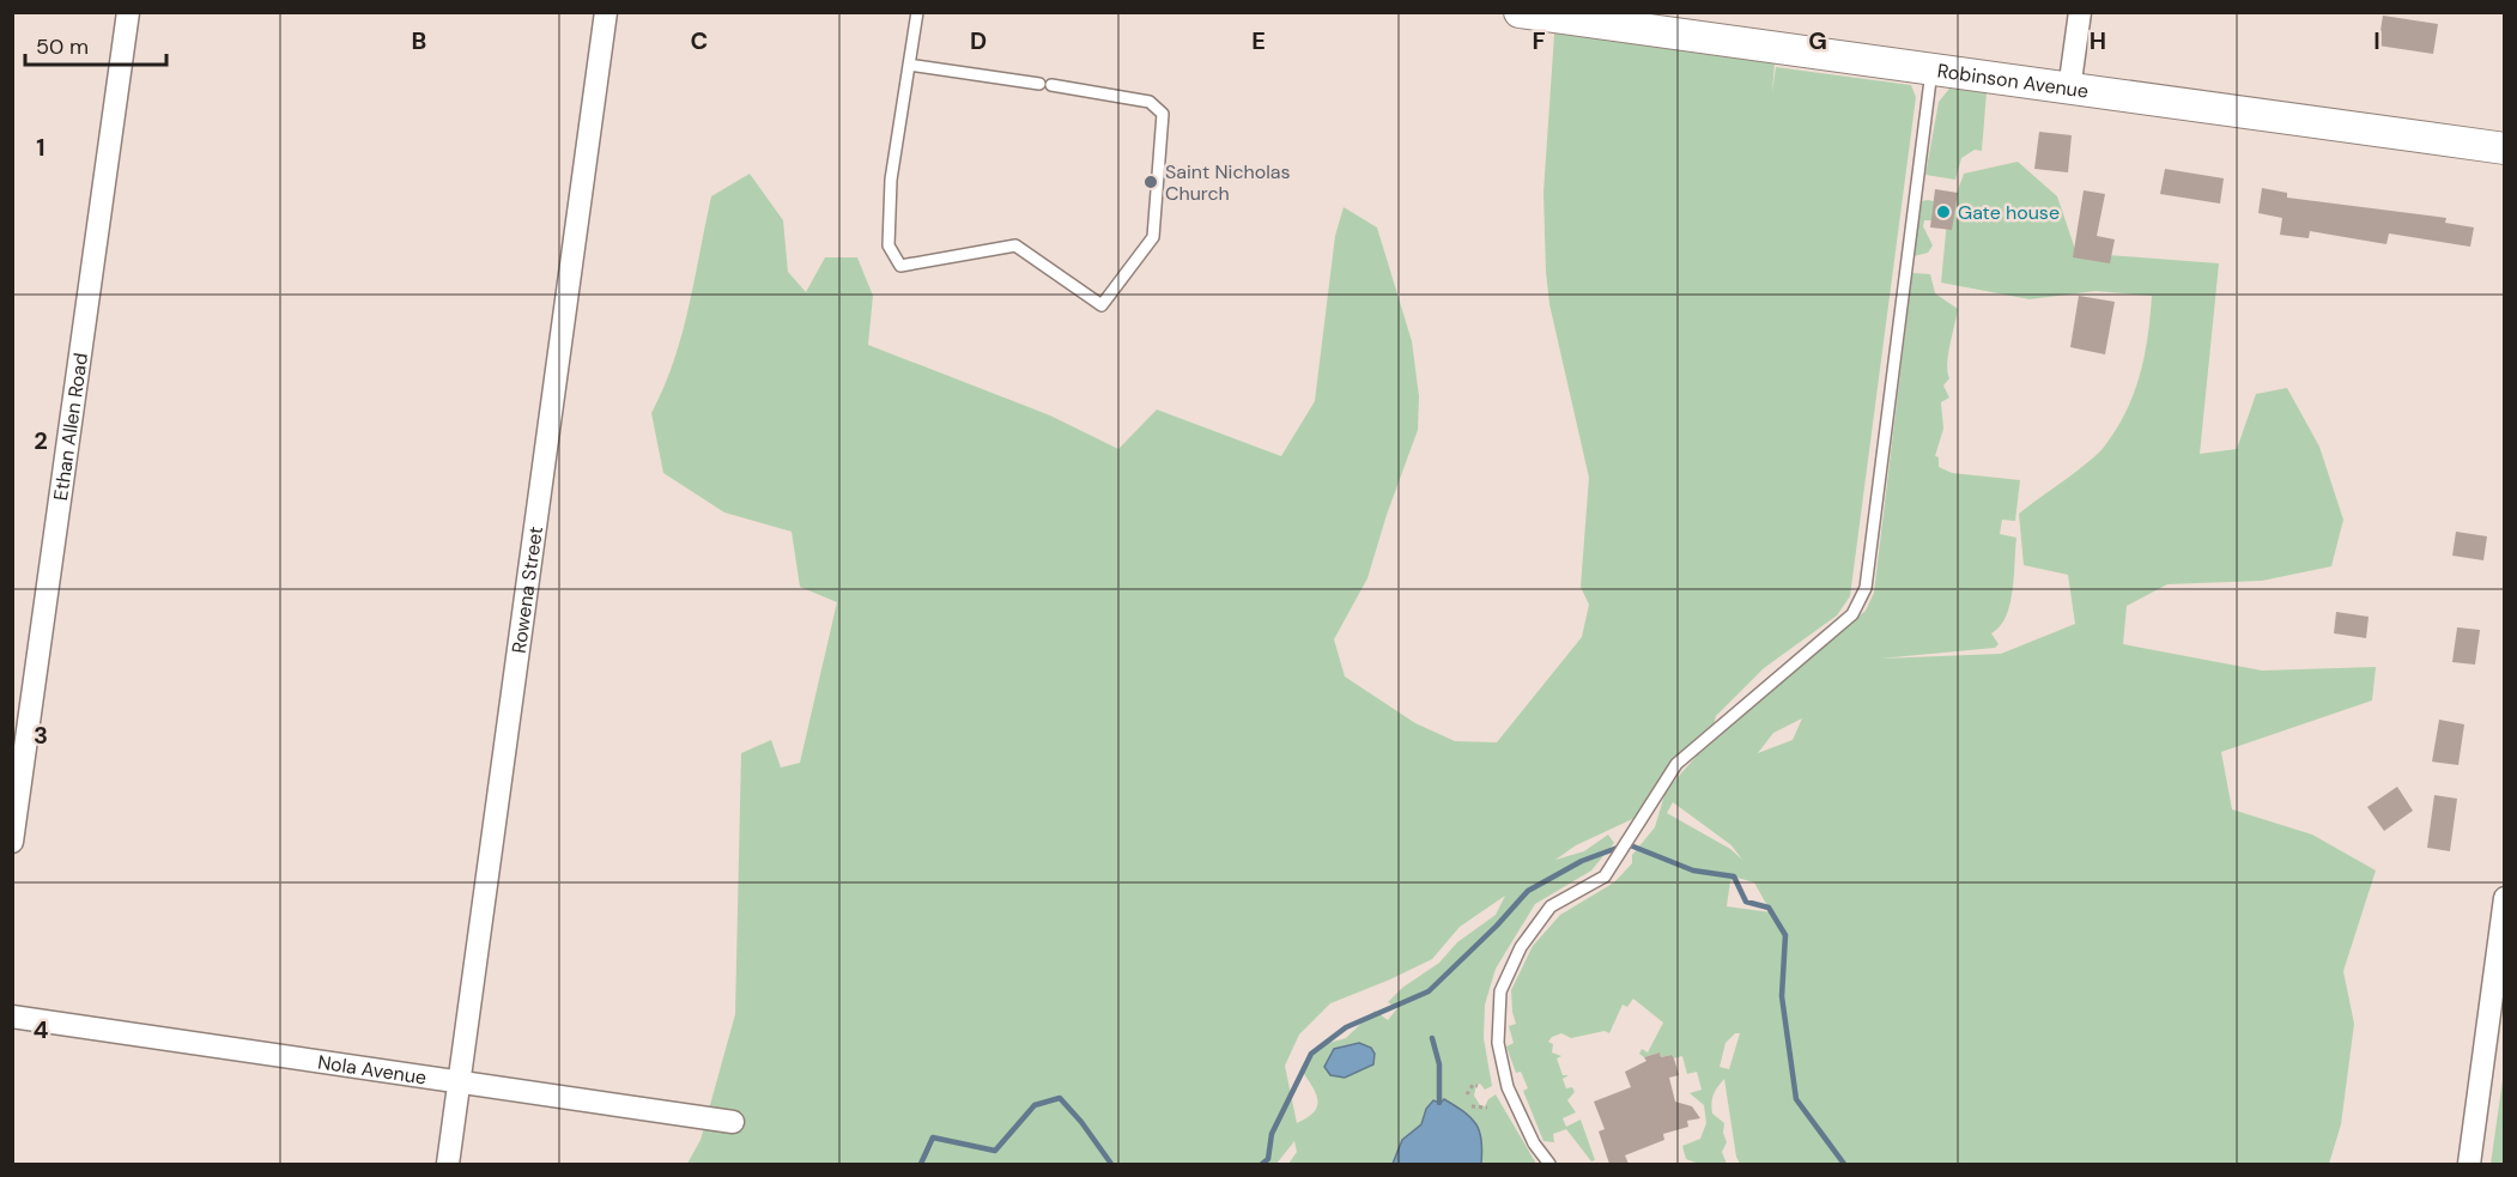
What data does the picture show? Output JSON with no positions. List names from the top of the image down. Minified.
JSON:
{"streets":{"main road":["Robinson Avenue"],"street":["Ethan Allen Road","Rowena Street","Nola Avenue"]},"crossings":[["Rowena Street","Nola Avenue"]],"places":["Saint Nicholas Church","Gate house"],"scale_bar":"50 m","grid":{"columns":["B","C","D","E","F","G","H","I"],"rows":["1","2","3","4"]}}
